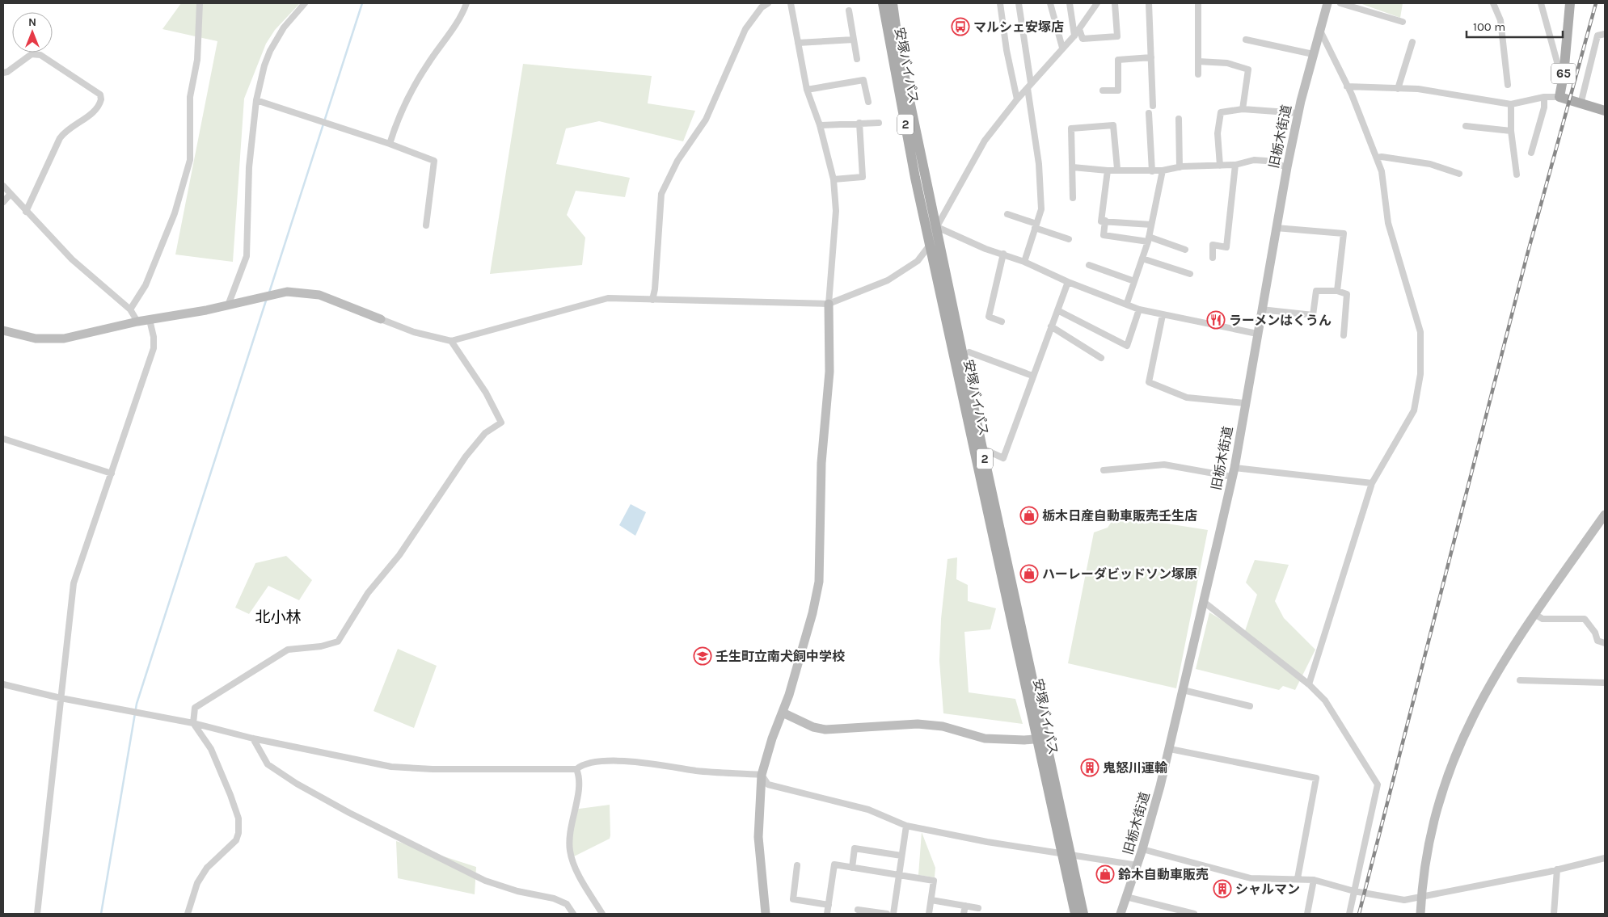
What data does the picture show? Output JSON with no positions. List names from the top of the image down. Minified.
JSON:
{"streets":{"main road":["安塚バイパス","65","2"],"street":["旧栃木街道"]},"districts":["北小林"],"places":{"bus stop":["マルシェ安塚店"],"restaurant":["ラーメンはくうん"],"shop":["栃木日産自動車販売壬生店","ハーレーダビッドソン塚原","鈴木自動車販売"],"school or university":["壬生町立南犬飼中学校"],"building":["鬼怒川運輸","シャルマン"]},"scale_bar":"100 m","north":"top"}
